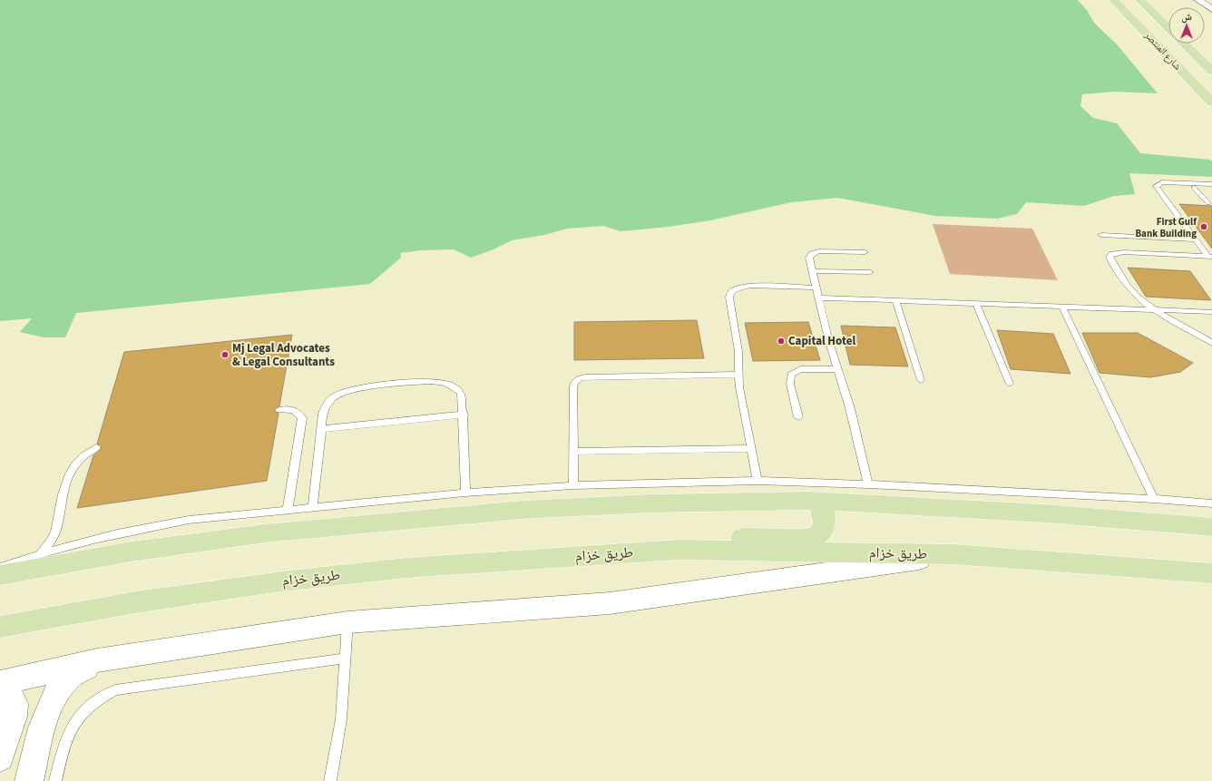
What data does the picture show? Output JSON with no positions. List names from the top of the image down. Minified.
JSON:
{"streets":{"main road":["شارع المنتصر","طريق خزام"]},"places":["First Gulf Bank Building","Capital Hotel","Mj Legal Advocates & Legal Consultants"],"north":"top"}
